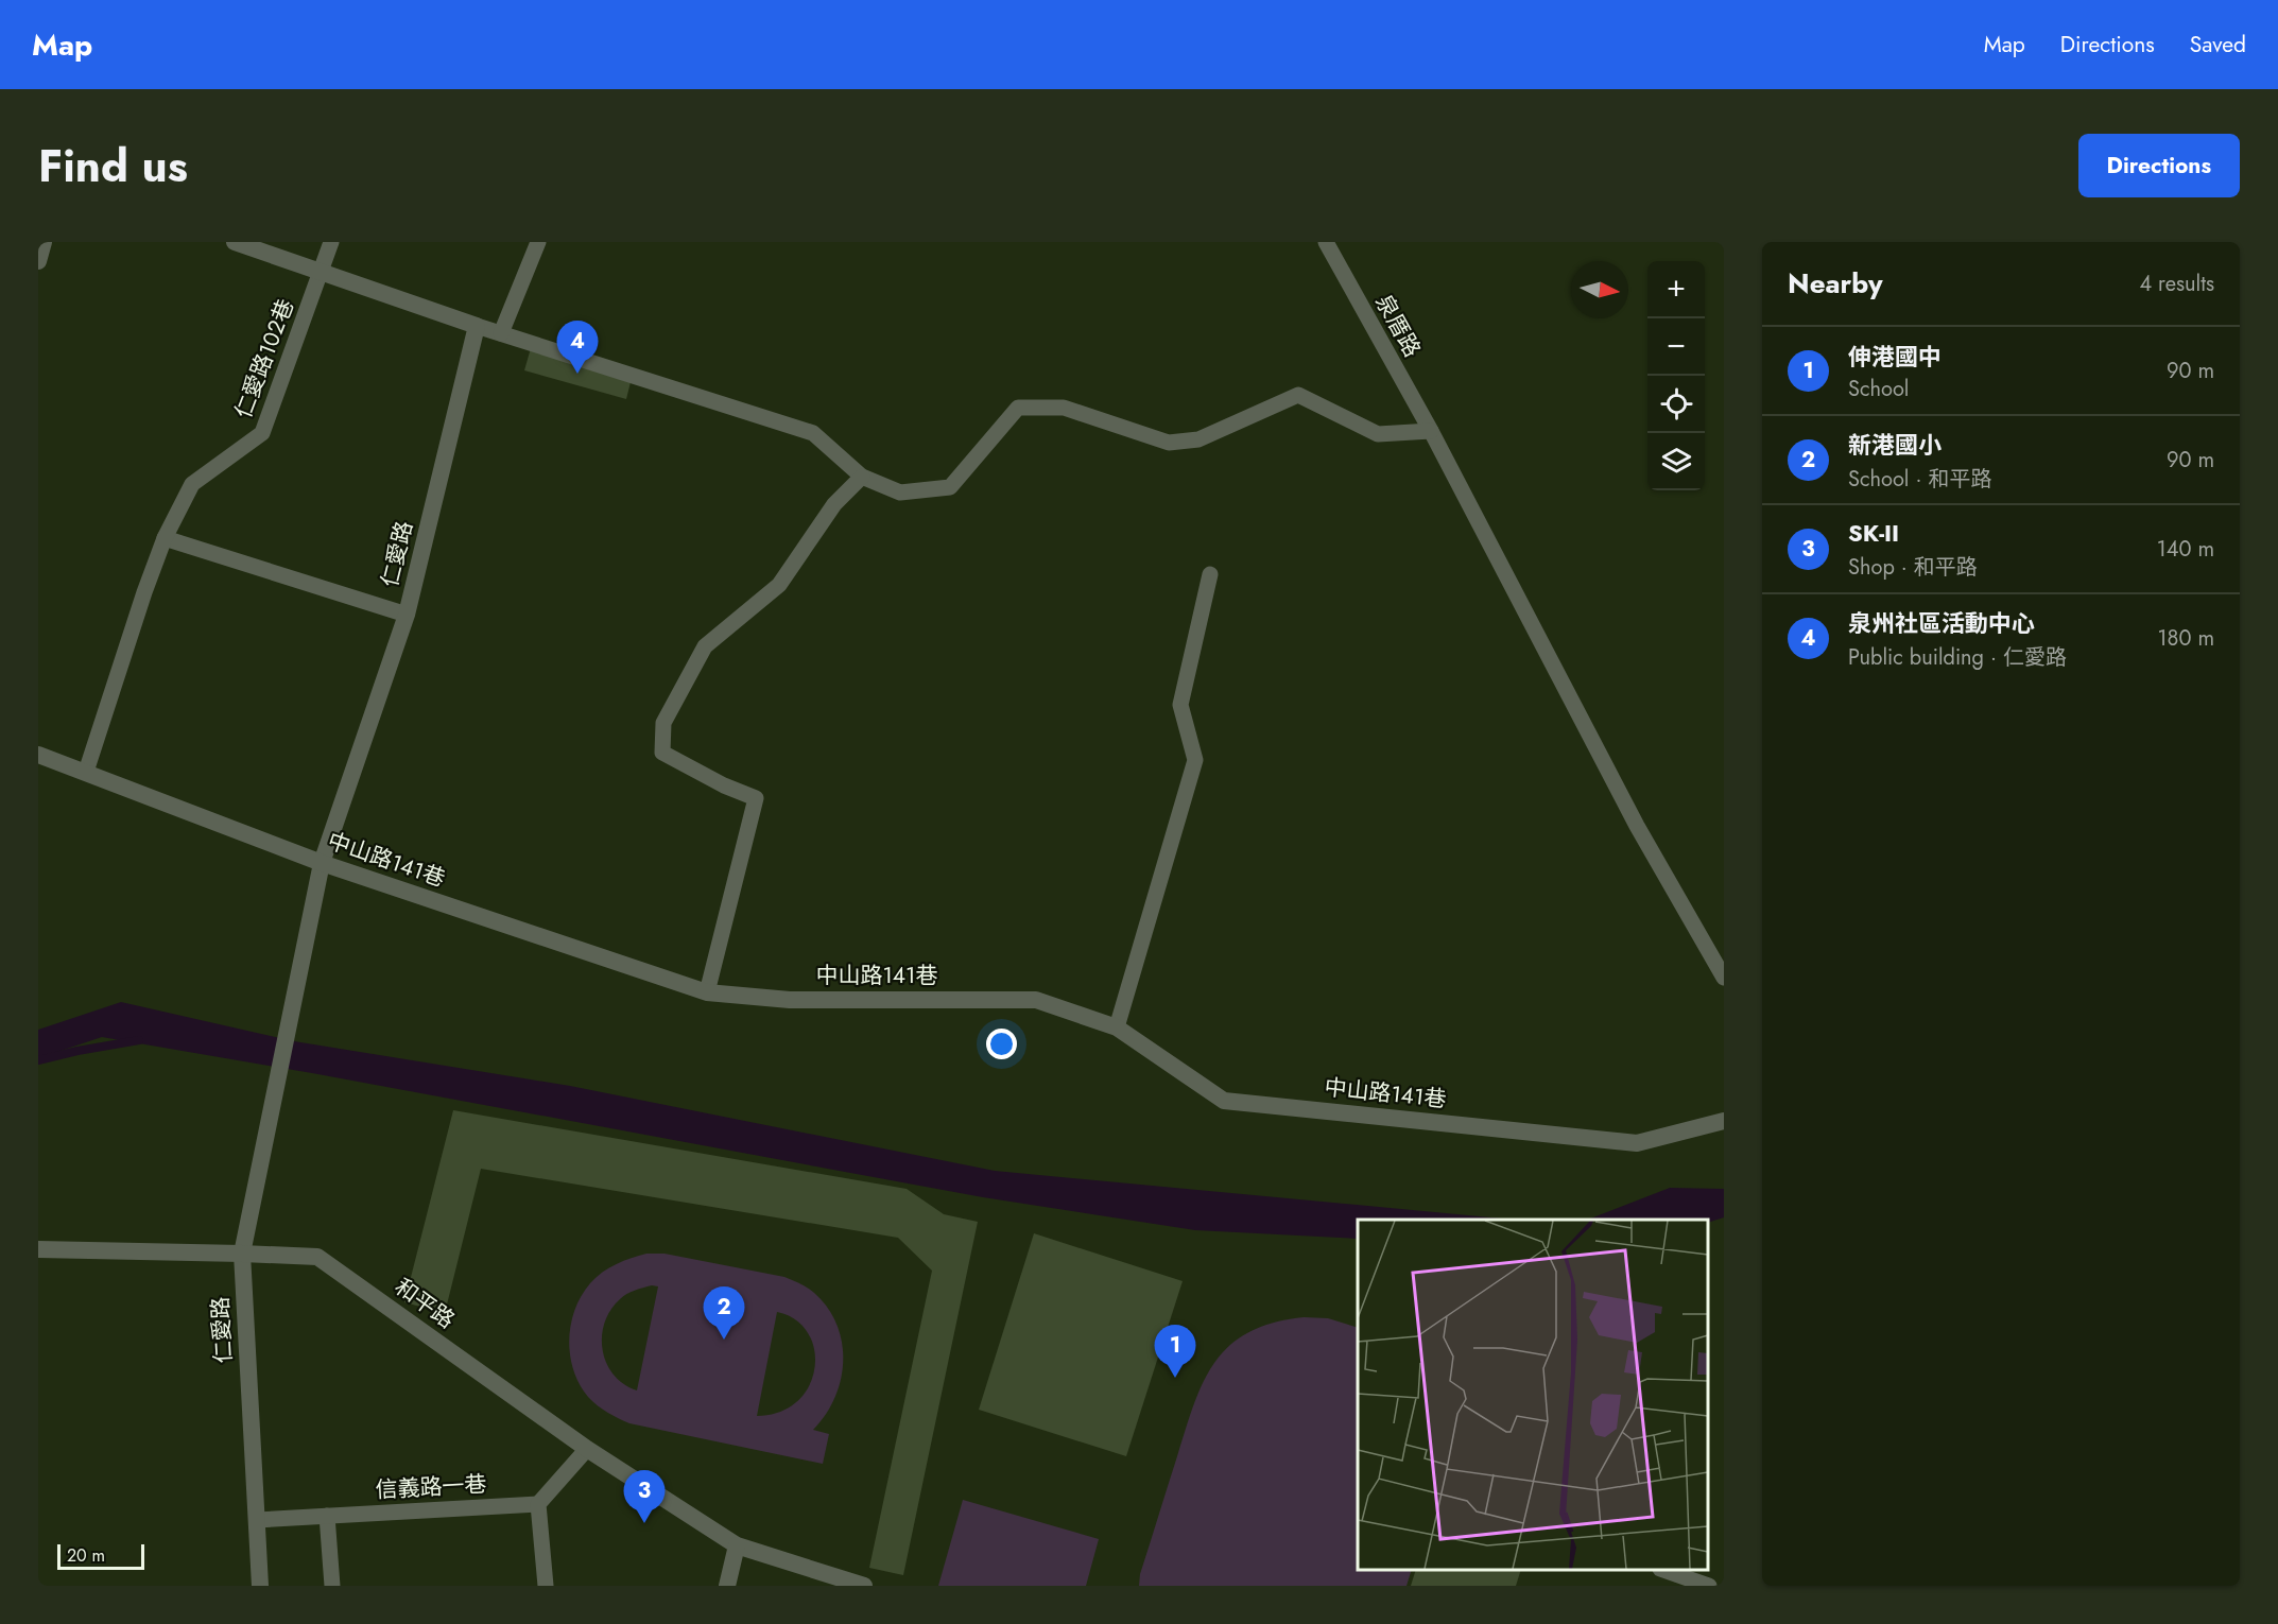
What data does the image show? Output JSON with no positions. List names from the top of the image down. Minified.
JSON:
{"streets":{"street":["仁愛路","中山路141巷","和平路"],"lane":["泉厝路","仁愛路102巷","信義路一巷"]},"crossings":[["仁愛路102巷","中山路141巷"],["仁愛路","中山路141巷"],["仁愛路","和平路"],["仁愛路","信義路一巷"]],"scale_bar":"20 m","north":"right","page":{"header":"Map","nav":["Map","Directions","Saved"],"title":"Find us","buttons":"Directions","heading":["Nearby","4 results"],"map_buttons":["+","−"],"pins":["4","2","1","3"],"list":[{"mark":"1","name":"伸港國中","note":"School","value":"90 m"},{"mark":"2","name":"新港國小","note":"School · 和平路","value":"90 m"},{"mark":"3","name":"SK-II","note":"Shop · 和平路","value":"140 m"},{"mark":"4","name":"泉州社區活動中心","note":"Public building · 仁愛路","value":"180 m"}],"scale":"20 m"}}
